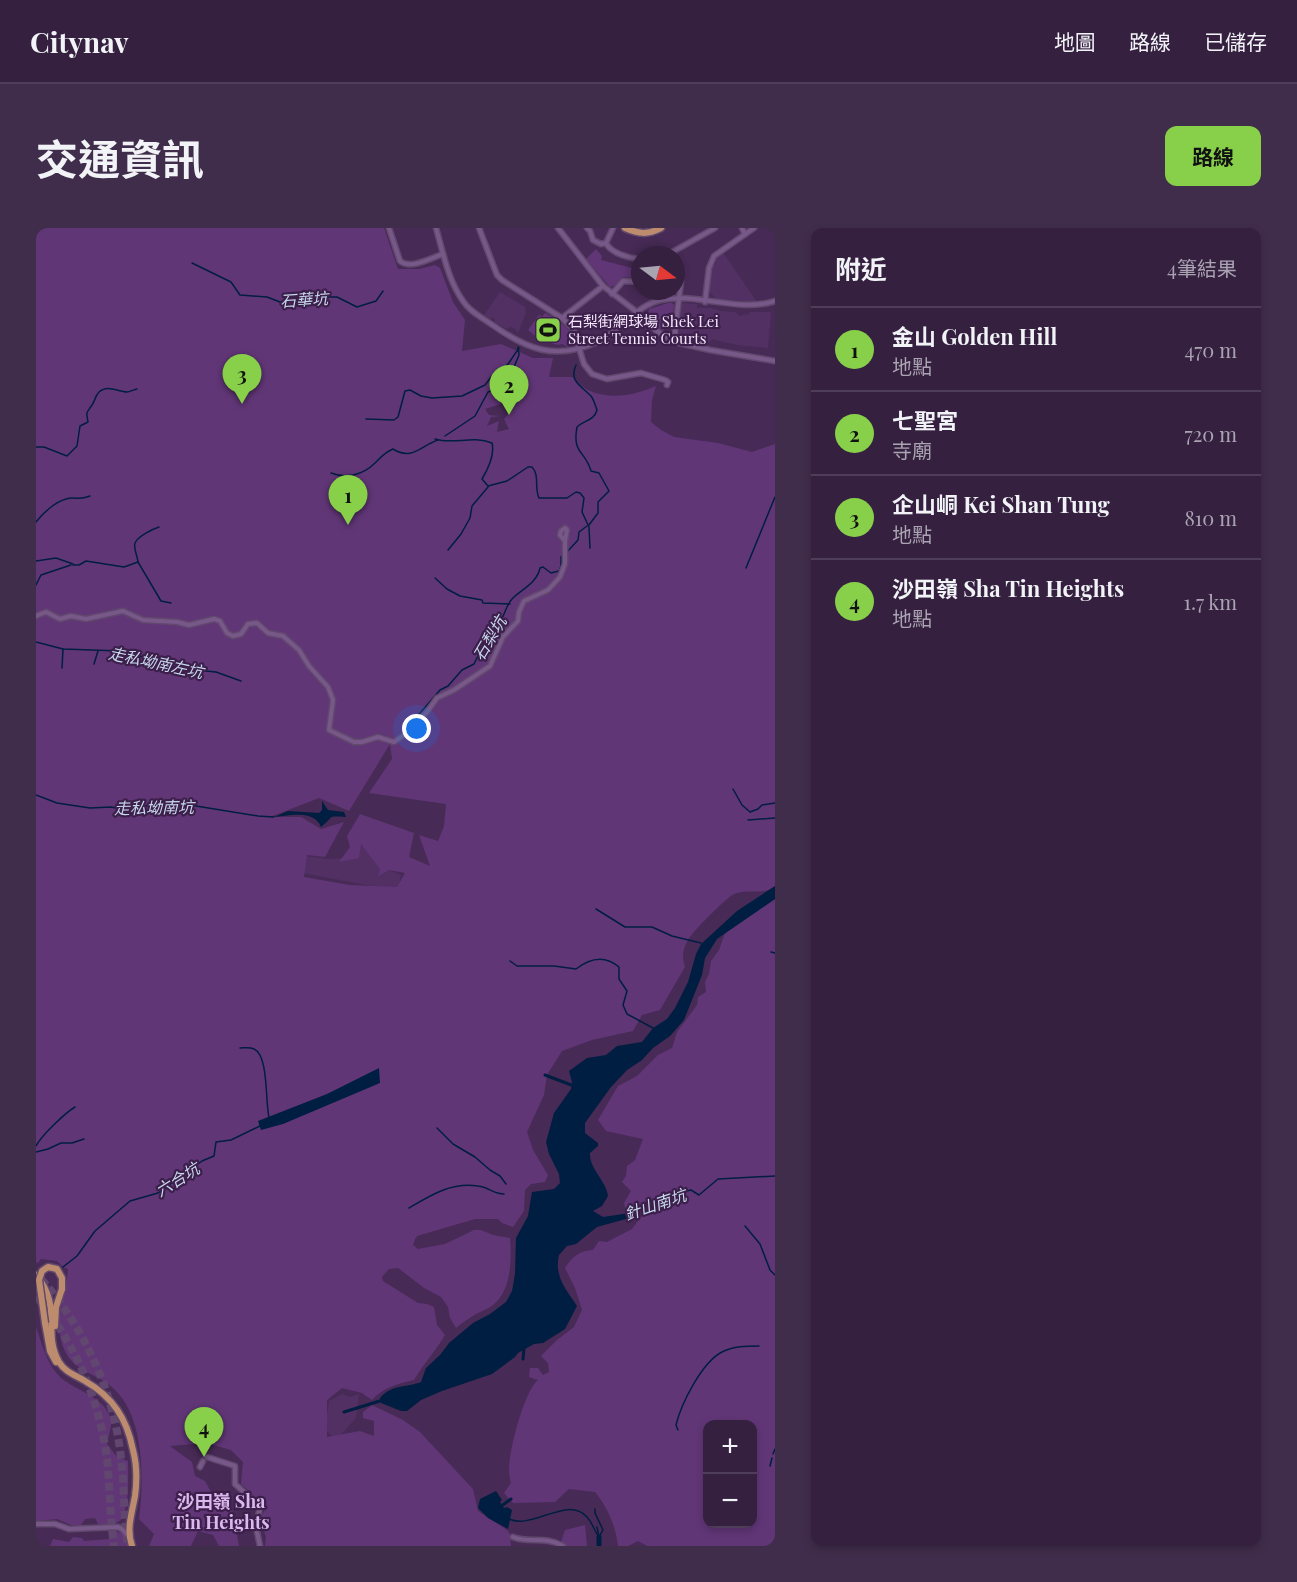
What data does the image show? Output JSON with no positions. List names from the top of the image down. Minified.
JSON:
{"districts":["沙田嶺 Sha Tin Heights"],"water":["石華坑","石梨坑","走私坳南左坑","走私坳南坑","六合坑","針山南坑"],"places":{"sports":["石梨街網球場 Shek Lei Street Tennis Courts"]},"north":"right","page":{"header":"Citynav","nav":["地圖","路線","已儲存"],"title":"交通資訊","buttons":"路線","heading":["附近","4筆結果"],"list":[{"mark":"1","name":"金山 Golden Hill","note":"地點","value":"470 m"},{"mark":"2","name":"七聖宮","note":"寺廟","value":"720 m"},{"mark":"3","name":"企山峒 Kei Shan Tung","note":"地點","value":"810 m"},{"mark":"4","name":"沙田嶺 Sha Tin Heights","note":"地點","value":"1.7 km"}],"pins":["3","2","1","4"],"map_buttons":["+","−"]}}
